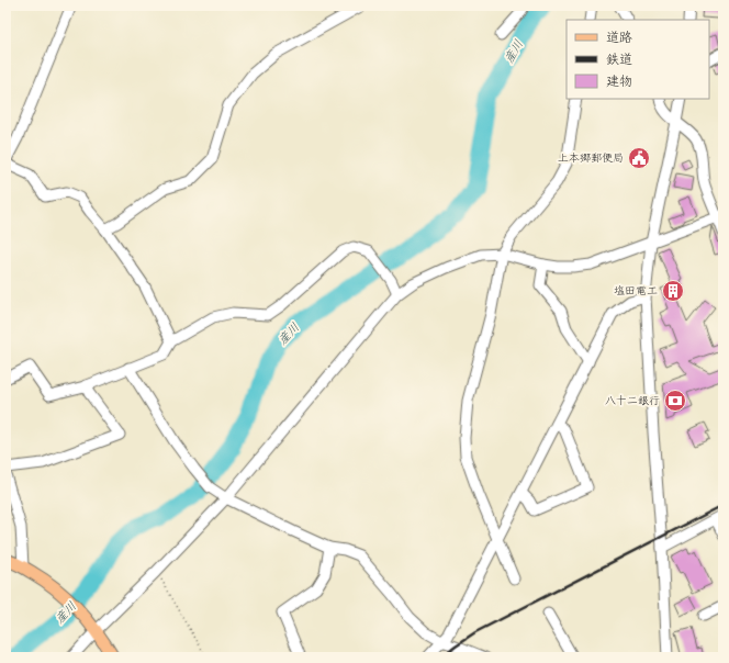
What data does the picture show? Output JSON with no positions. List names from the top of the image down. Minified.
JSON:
{"water":["産川"],"places":{"public building":["上本郷郵便局"],"building":["塩田電工"],"bank":["八十二銀行"]},"legend":["道路","鉄道","建物"]}
